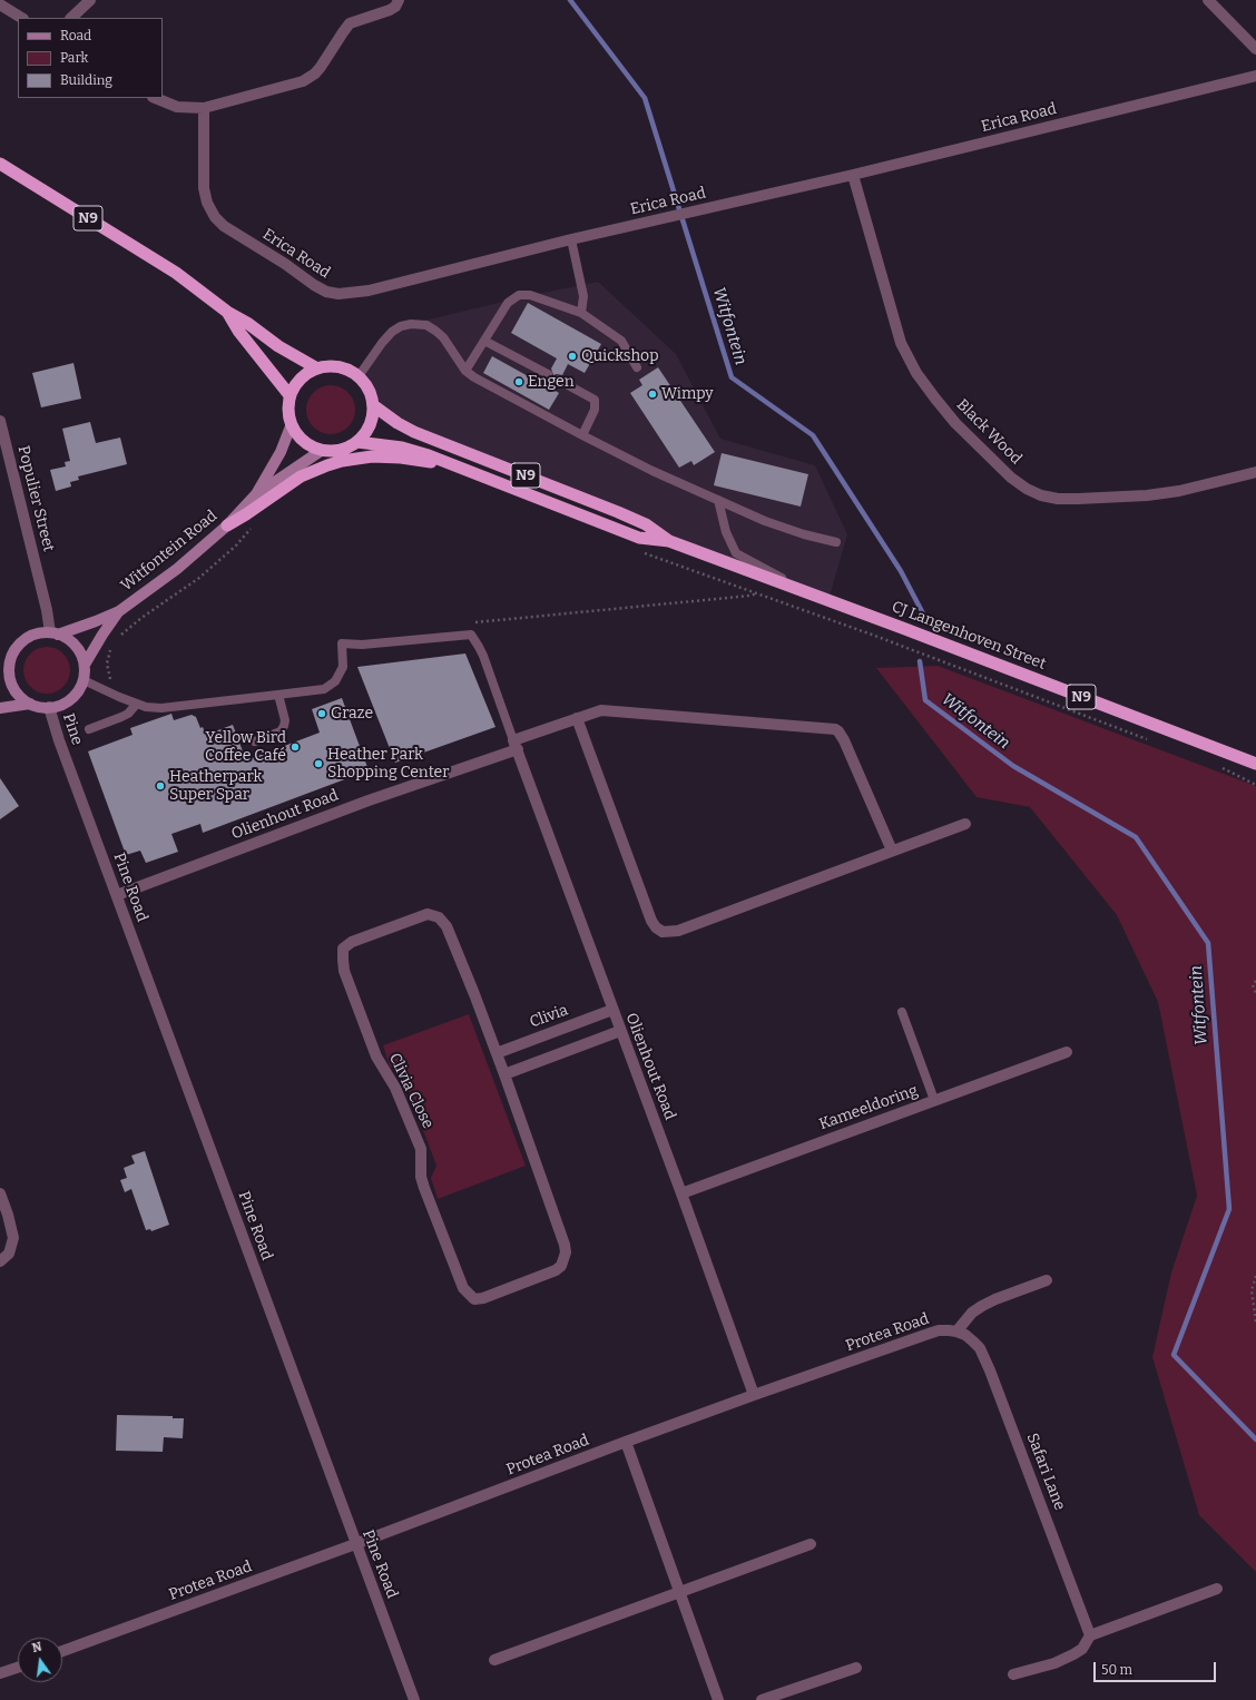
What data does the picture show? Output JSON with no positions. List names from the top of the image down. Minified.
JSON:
{"streets":{"highway":["N9","CJ Langenhoven Street"],"main road":["Witfontein Road"],"street":["Erica Road","Black Wood","Populier Street","Pine","Olienhout Road","Pine Road","Clivia","Clivia Close","Kameeldoring","Protea Road","Safari Lane"]},"crossings":[["Erica Road","Black Wood"],["N9","Witfontein Road"],["N9","CJ Langenhoven Street"],["Populier Street","Witfontein Road"],["Populier Street","Pine"],["Witfontein Road","CJ Langenhoven Street"],["Witfontein Road","Pine"],["Pine","Pine Road"],["Olienhout Road","Pine Road"],["Olienhout Road","Clivia"],["Olienhout Road","Kameeldoring"],["Olienhout Road","Protea Road"],["Pine Road","Protea Road"],["Clivia","Clivia Close"],["Protea Road","Safari Lane"]],"water":["Witfontein"],"places":["Quickshop","Engen","Wimpy","Graze","Yellow Bird Coffee Café","Heather Park Shopping Center","Heatherpark Super Spar"],"legend":["Road","Park","Building"],"scale_bar":"50 m","north":"top"}
